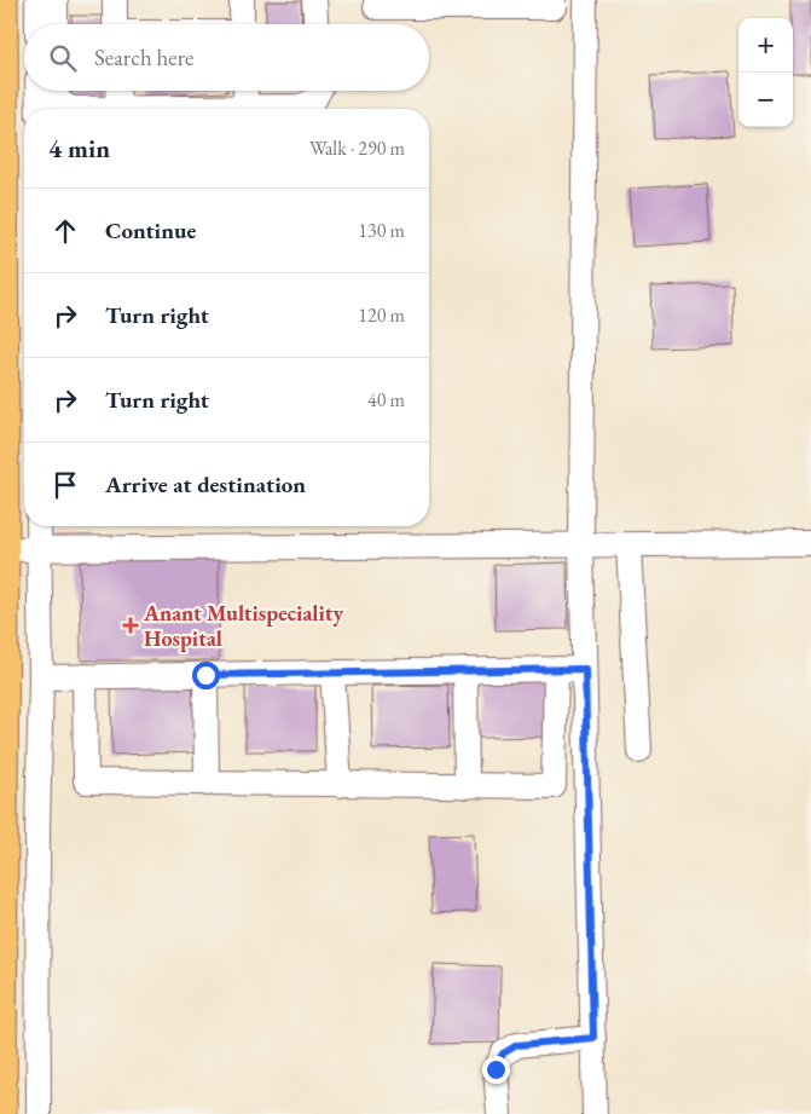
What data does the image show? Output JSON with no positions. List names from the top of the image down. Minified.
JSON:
{"places":{"health":["Anant Multispeciality Hospital"]},"page":{"map_buttons":["+","−"],"search":"Search here","heading":["4 min","Walk · 290 m"],"list":[["Continue","130 m"],["Turn right","120 m"],["Turn right","40 m"],"Arrive at destination"]}}
